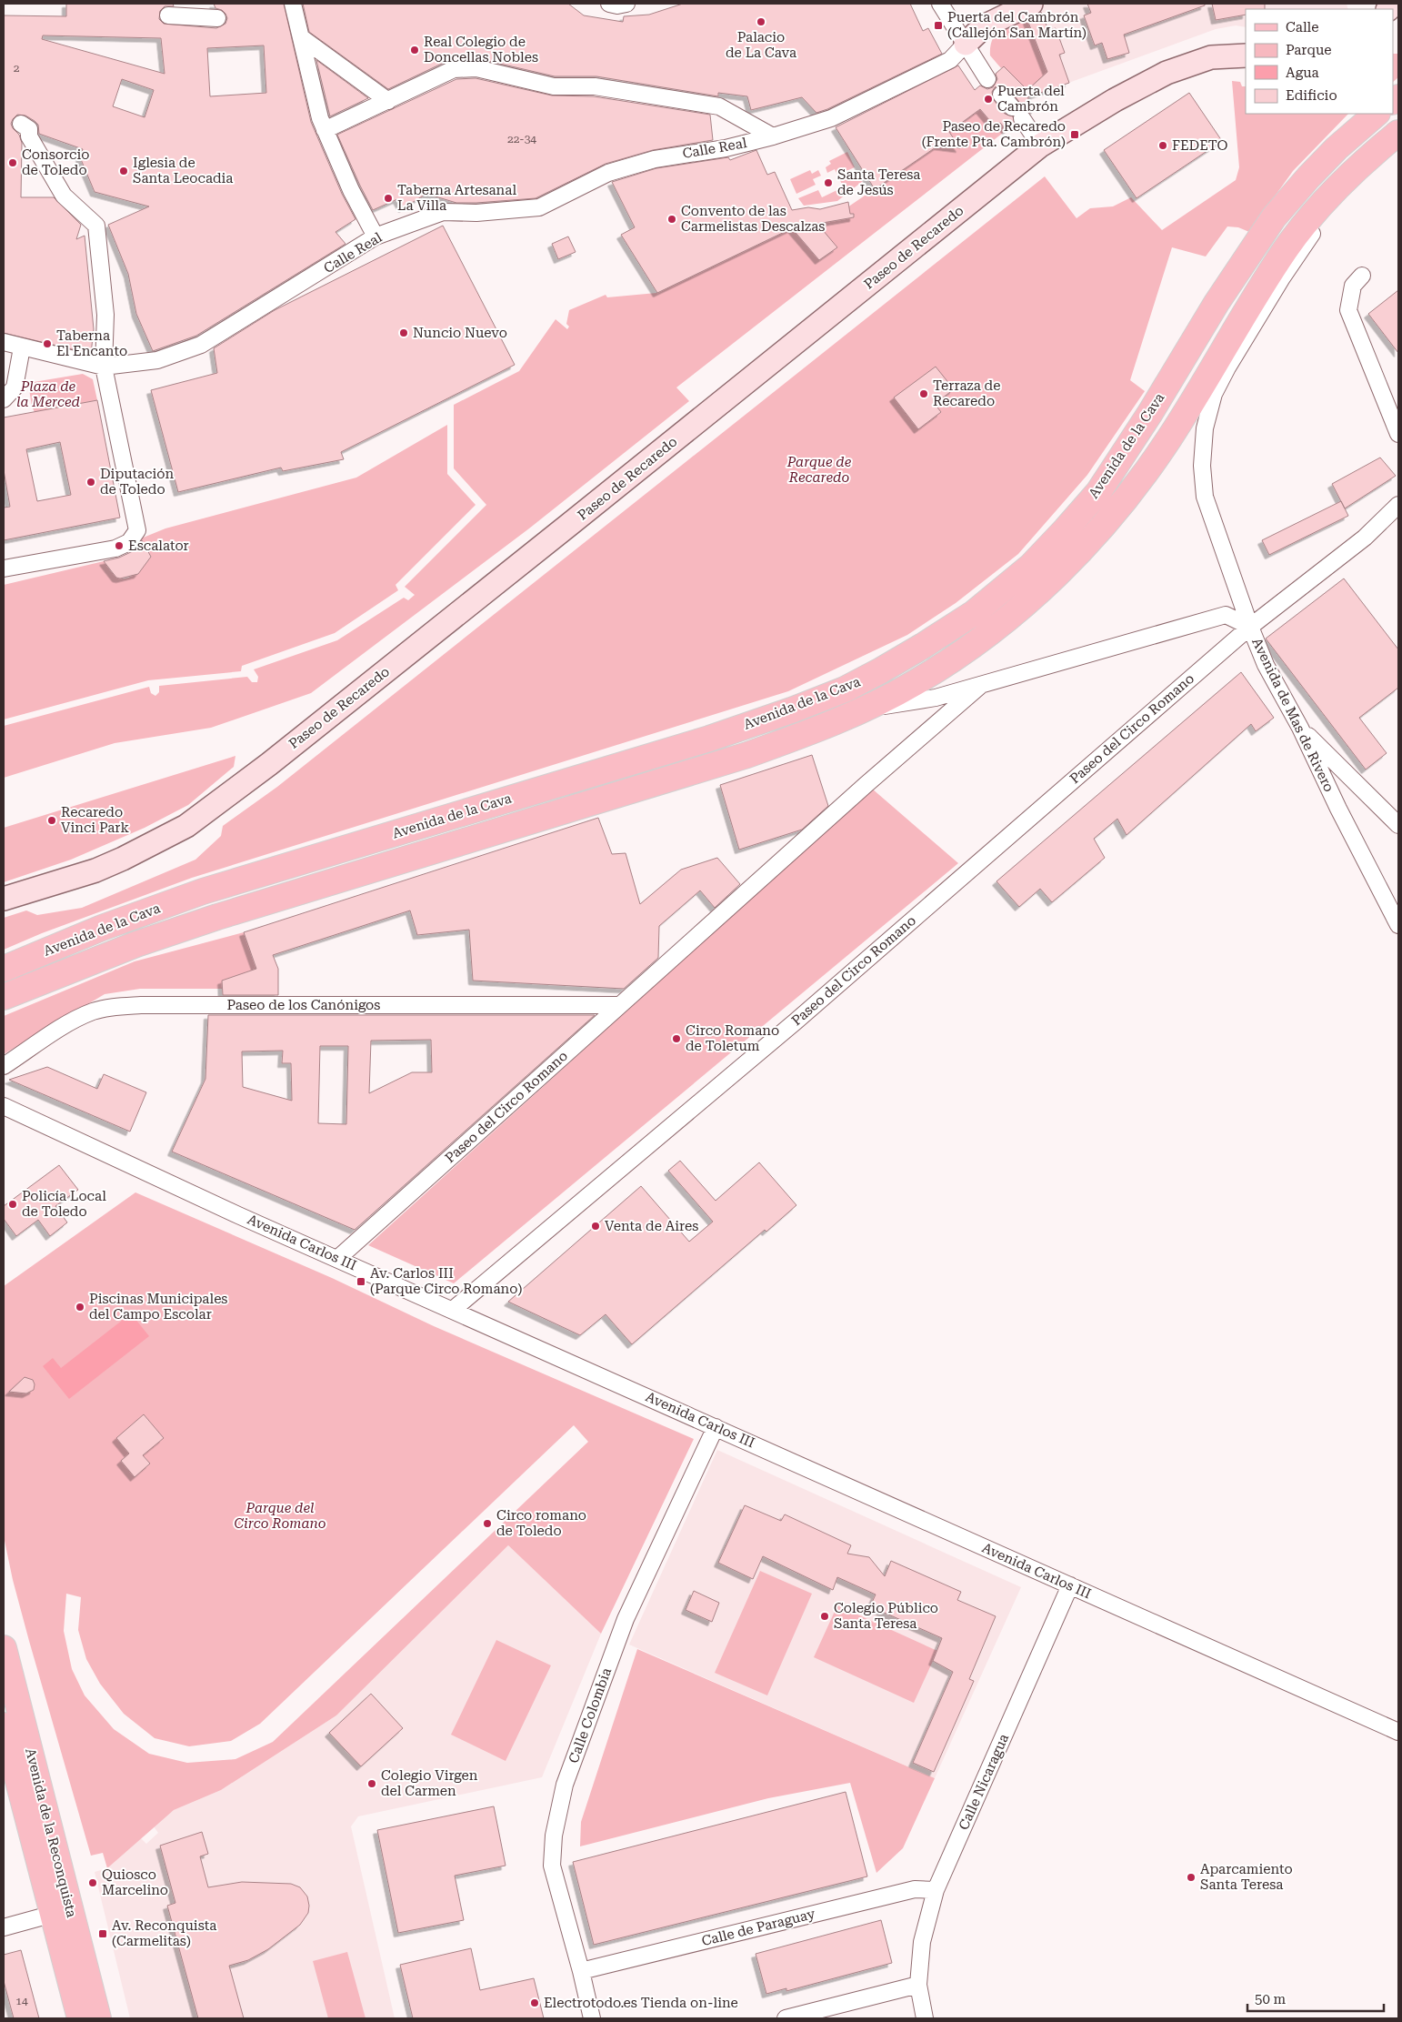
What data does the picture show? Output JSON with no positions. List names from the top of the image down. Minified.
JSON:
{"streets":{"main road":["Avenida de la Cava","Avenida de la Reconquista"],"street":["Calle Real","Paseo de Recaredo","Avenida de Mas de Rivero","Paseo del Circo Romano","Paseo de los Canónigos","Avenida Carlos III","Calle Colombia","Calle Nicaragua","Calle de Paraguay"]},"crossings":[["Avenida de la Cava","Avenida de Mas de Rivero"],["Avenida de Mas de Rivero","Paseo del Circo Romano"],["Paseo del Circo Romano","Paseo de los Canónigos"],["Paseo del Circo Romano","Avenida Carlos III"],["Avenida Carlos III","Calle Colombia"],["Avenida Carlos III","Calle Nicaragua"],["Calle Colombia","Calle de Paraguay"],["Calle Nicaragua","Calle de Paraguay"]],"parks":["Plaza de la Merced","Parque de Recaredo","Parque del Circo Romano"],"places":{"other":["Palacio de La Cava","Real Colegio de Doncellas Nobles","Puerta del Cambrón","FEDETO","Consorcio de Toledo","Iglesia de Santa Leocadia","Santa Teresa de Jesús","Taberna Artesanal La Villa","Convento de las Carmelistas Descalzas","Nuncio Nuevo","Taberna El Encanto","Terraza de Recaredo","Diputación de Toledo","Escalator","Recaredo Vinci Park","Circo Romano de Toletum","Policía Local de Toledo","Venta de Aires","Piscinas Municipales del Campo Escolar","Circo romano de Toledo","Colegio Público Santa Teresa","Colegio Virgen del Carmen","Aparcamiento Santa Teresa","Quiosco Marcelino","Electrotodo.es Tienda on-line"],"transit":["Puerta del Cambrón (Callejón San Martín)","Paseo de Recaredo (Frente Pta. Cambrón)","Av. Carlos III (Parque Circo Romano)","Av. Reconquista (Carmelitas)"]},"house_numbers":["2","22-34","14"],"legend":["Calle","Parque","Agua","Edificio"],"scale_bar":"50 m"}
